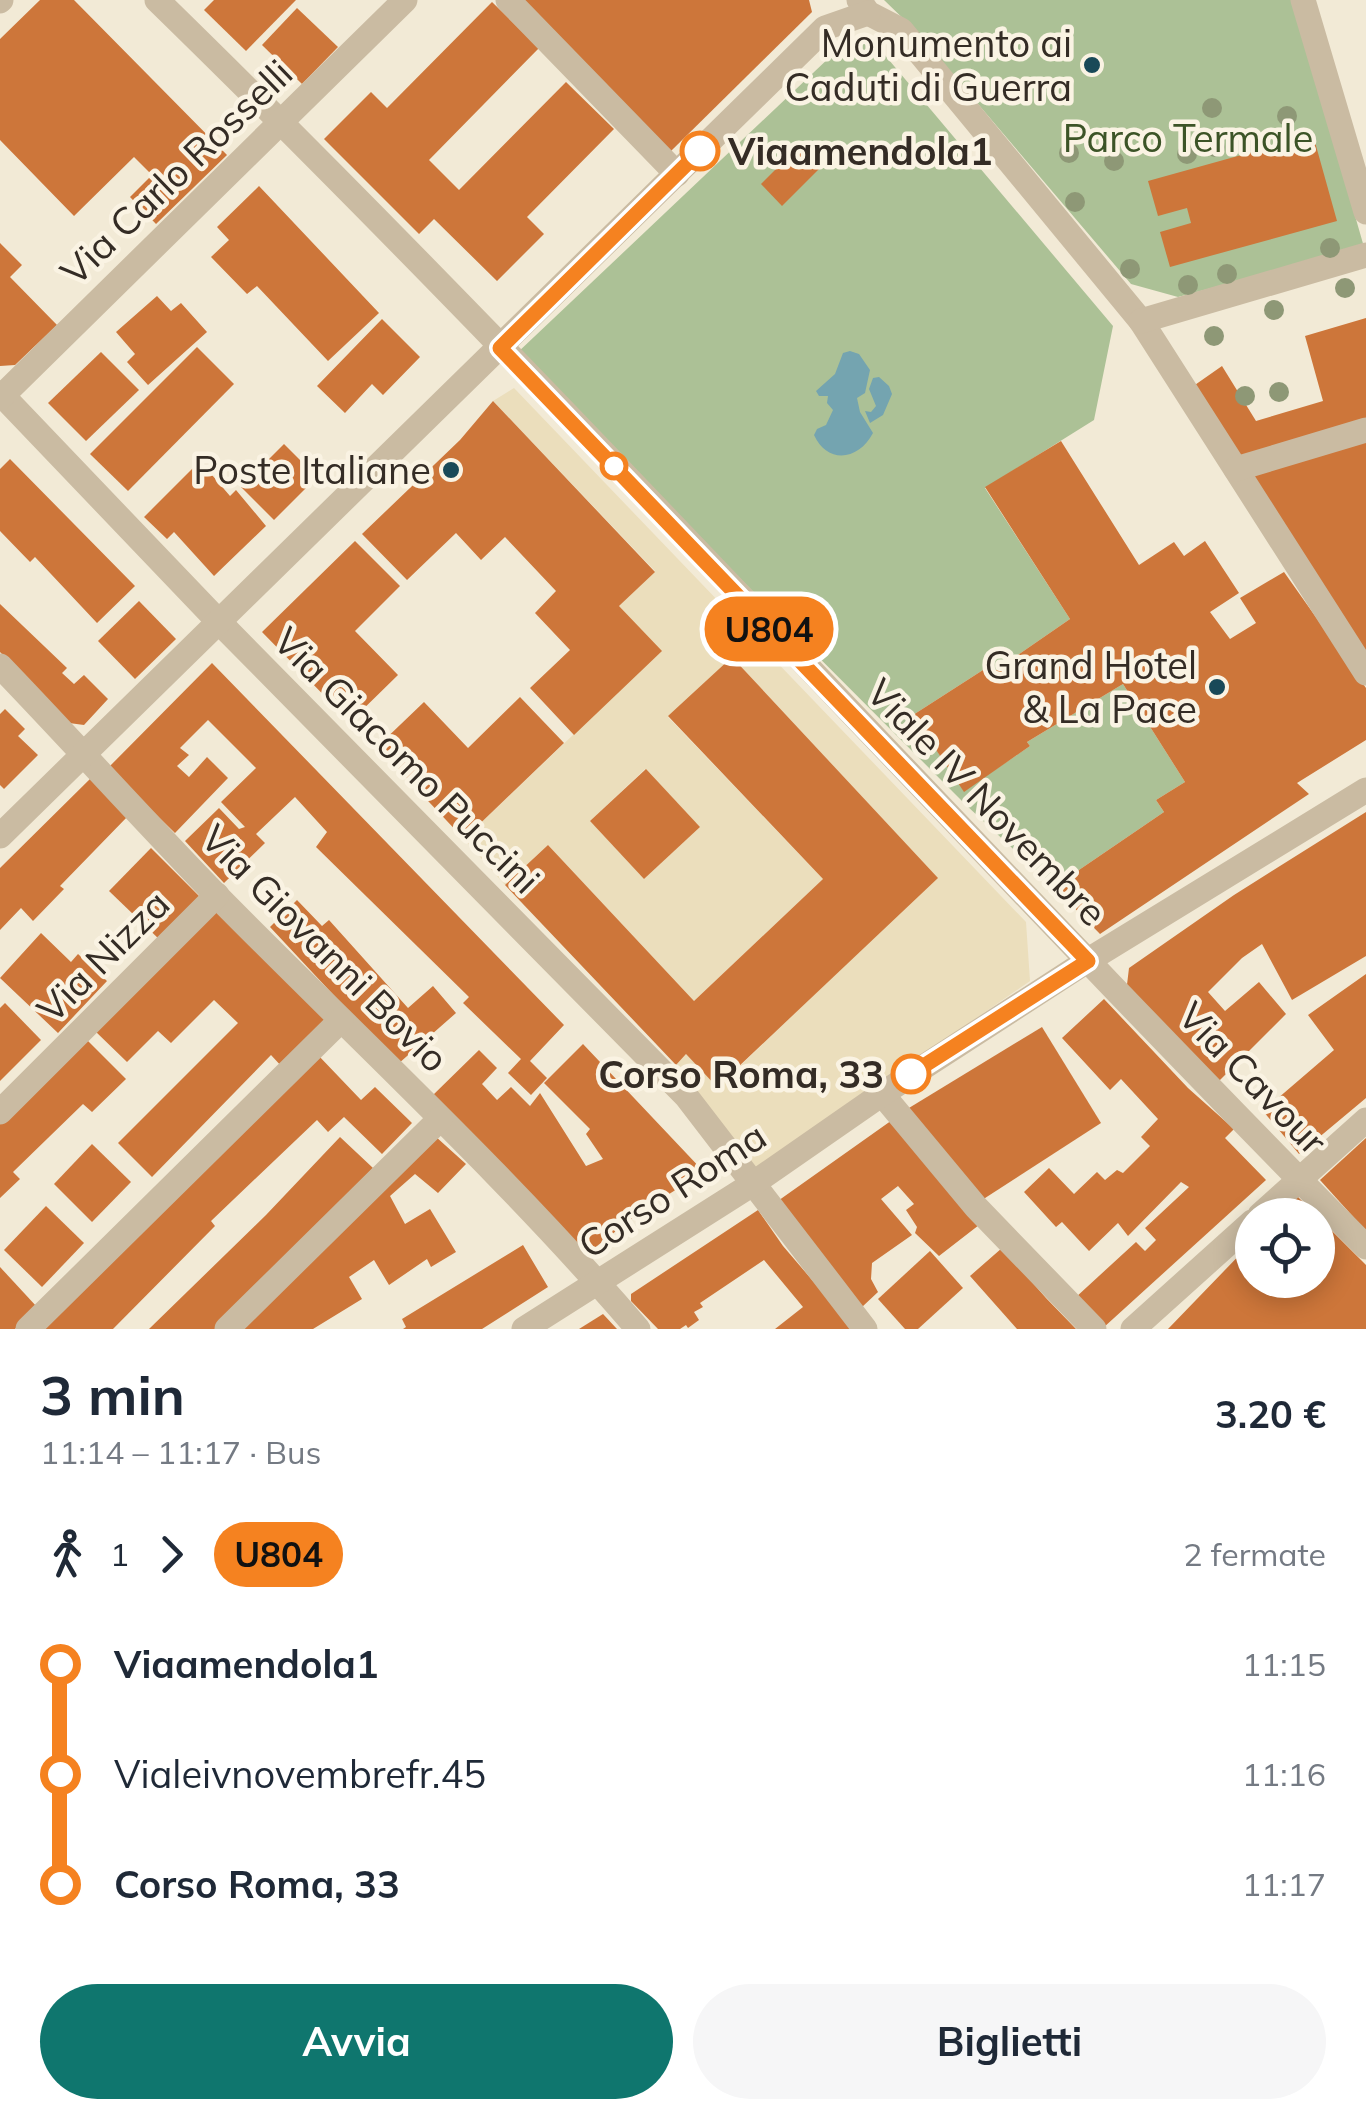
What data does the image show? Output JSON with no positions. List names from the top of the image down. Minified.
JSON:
{"streets":{"street":["Via Carlo Rosselli","Via Giacomo Puccini","Viale IV Novembre","Via Giovanni Bovio","Via Nizza","Via Cavour","Corso Roma"]},"crossings":[["Via Carlo Rosselli","Via Giacomo Puccini"],["Via Carlo Rosselli","Viale IV Novembre"],["Via Giacomo Puccini","Corso Roma"],["Viale IV Novembre","Via Cavour"],["Viale IV Novembre","Corso Roma"],["Via Giovanni Bovio","Via Nizza"],["Via Giovanni Bovio","Corso Roma"],["Via Cavour","Corso Roma"]],"parks":["Parco Termale"],"places":["Monumento ai Caduti di Guerra","Viaamendola1","Poste Italiane","Grand Hotel & La Pace","Corso Roma, 33"],"lines":["bus line U804"],"page":{"on_map":"U804","heading":["3 min","11:14 – 11:17 · Bus","3.20 €"],"legs":["1","U804","2 fermate"],"list":[{"name":"Viaamendola1","value":"11:15"},{"name":"Vialeivnovembrefr.45","value":"11:16"},{"name":"Corso Roma, 33","value":"11:17"}],"buttons":["Avvia","Biglietti"]}}
